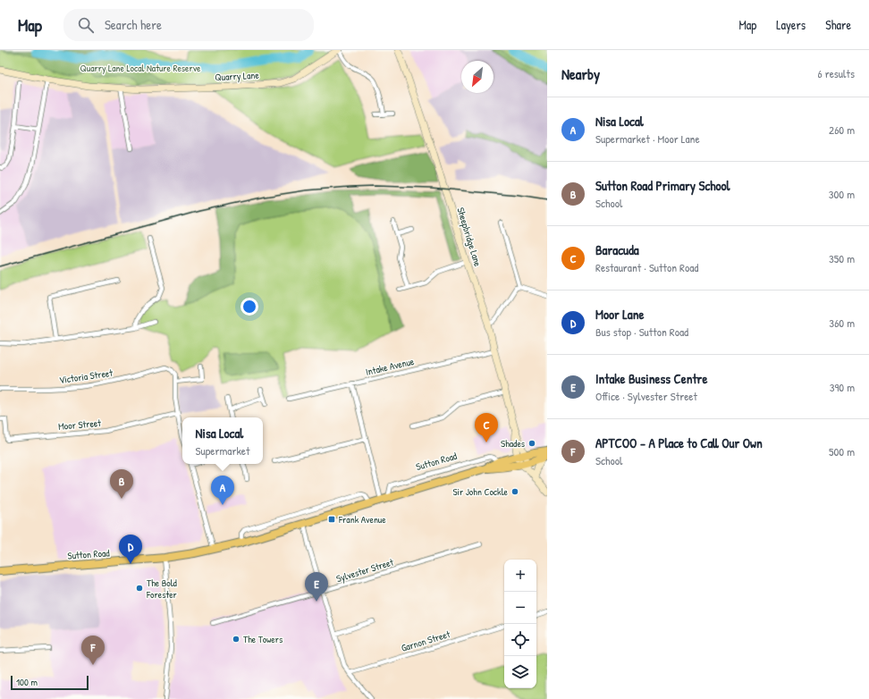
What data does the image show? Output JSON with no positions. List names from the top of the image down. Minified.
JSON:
{"streets":{"highway":["Sutton Road"],"street":["Quarry Lane","Sheepbridge Lane","Intake Avenue","Victoria Street","Moor Street","Sylvester Street","Garnon Street"]},"crossings":[["Sheepbridge Lane","Intake Avenue"],["Sheepbridge Lane","Sutton Road"]],"parks":["Quarry Lane Local Nature Reserve"],"places":{"other":["Shades","Sir John Cockle","The Bold Forester","The Towers"],"transit":["Frank Avenue"]},"scale_bar":"100 m","north":"bottom left","page":{"header":"Map","search":"Search here","nav":["Map","Layers","Share"],"heading":["Nearby","6 results"],"list":[{"mark":"A","name":"Nisa Local","note":"Supermarket · Moor Lane","value":"260 m"},{"mark":"B","name":"Sutton Road Primary School","note":"School","value":"300 m"},{"mark":"C","name":"Baracuda","note":"Restaurant · Sutton Road","value":"350 m"},{"mark":"D","name":"Moor Lane","note":"Bus stop · Sutton Road","value":"360 m"},{"mark":"E","name":"Intake Business Centre","note":"Office · Sylvester Street","value":"390 m"},{"mark":"F","name":"APTCOO - A Place to Call Our Own","note":"School","value":"500 m"}],"pins":["C","B","A","D","E","F"],"popup":["Nisa Local","Supermarket"],"map_buttons":["+","−"],"scale":"100 m"}}
